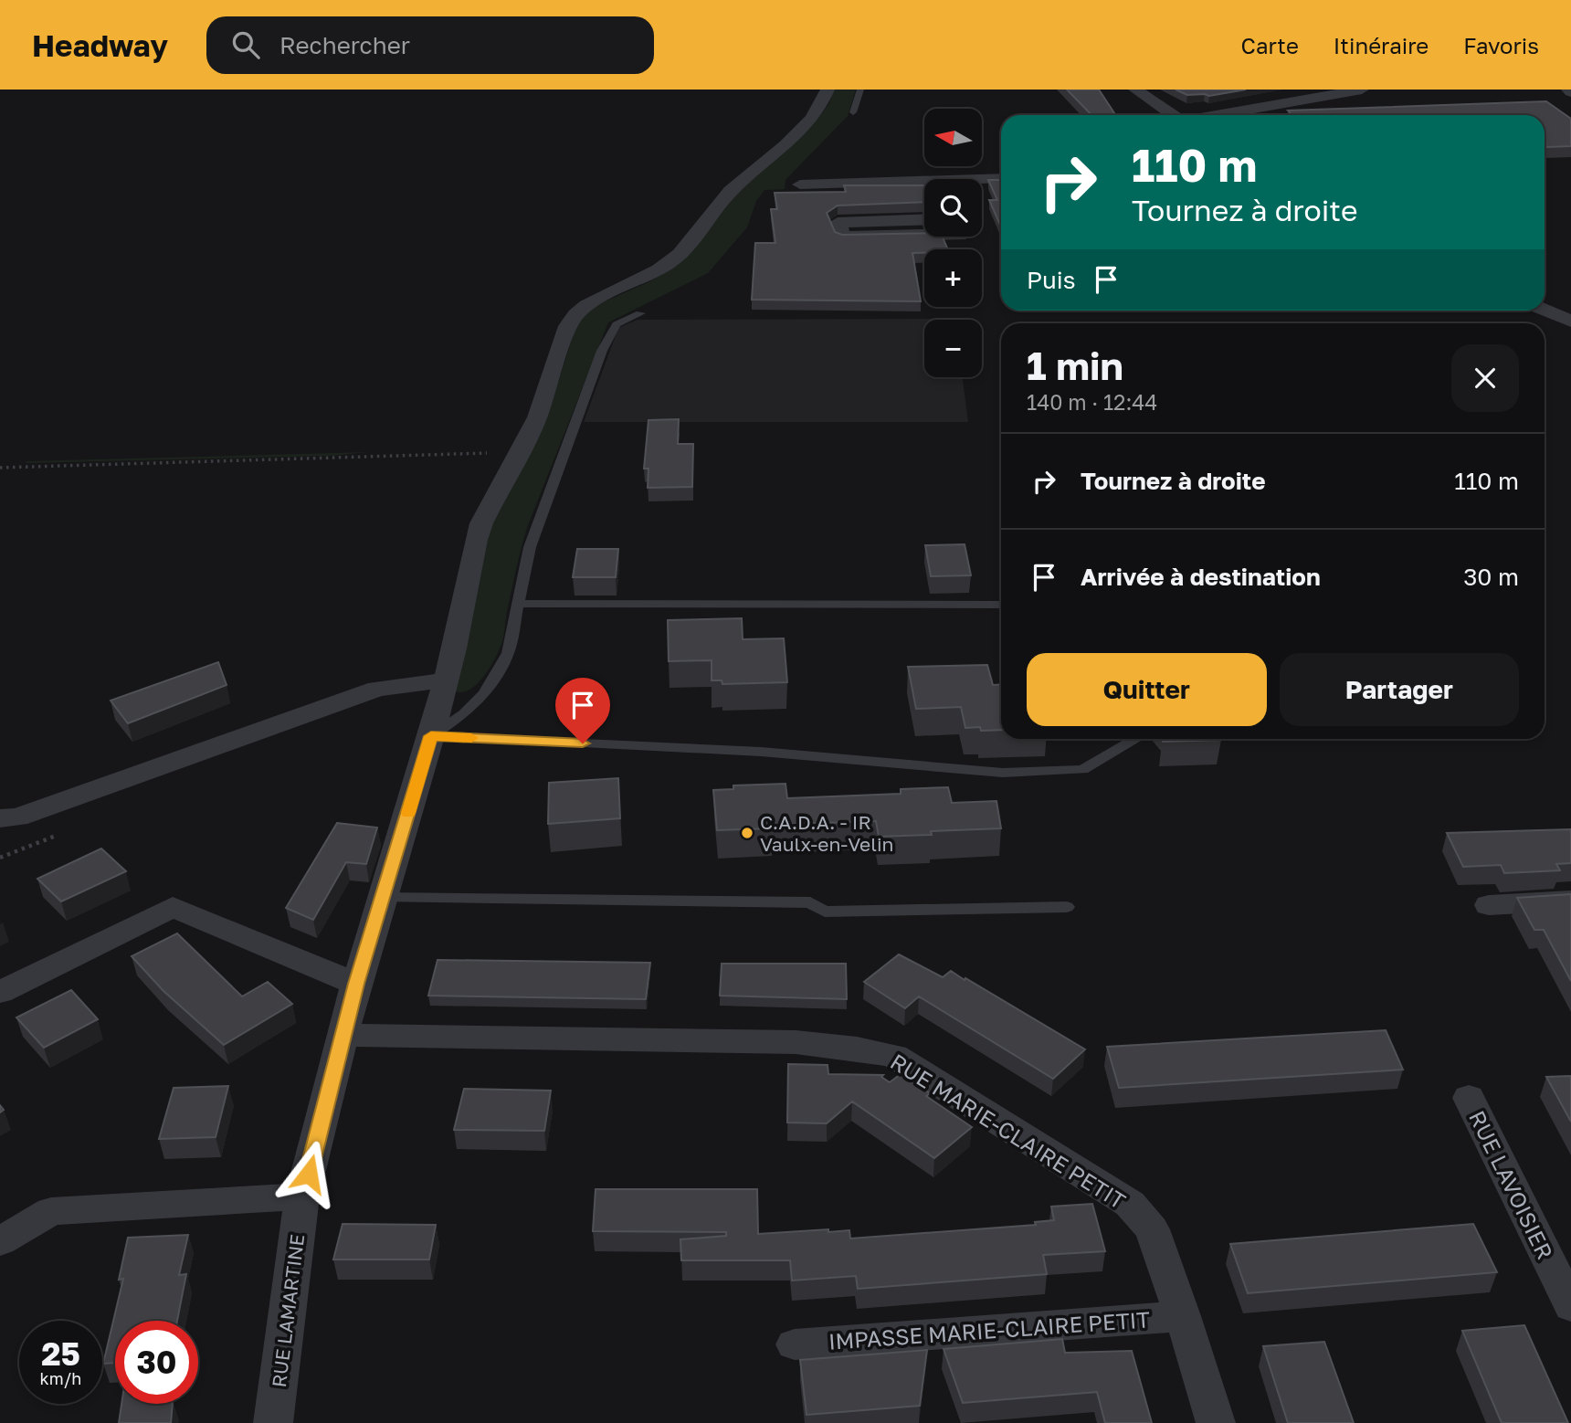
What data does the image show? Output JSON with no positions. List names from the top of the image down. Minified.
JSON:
{"streets":{"street":["RUE MARIE-CLAIRE PETIT","RUE LAVOISIER","RUE LAMARTINE","IMPASSE MARIE-CLAIRE PETIT"]},"crossings":[["RUE MARIE-CLAIRE PETIT","RUE LAMARTINE"],["RUE MARIE-CLAIRE PETIT","IMPASSE MARIE-CLAIRE PETIT"]],"places":["C.A.D.A. - IR Vaulx-en-Velin"],"north":"left","page":{"header":"Headway","search":"Rechercher","nav":["Carte","Itinéraire","Favoris"],"map_buttons":["+","−"],"turn":["110 m","Tournez à droite"],"then":"Puis","heading":["1 min","140 m · 12:44"],"list":[{"name":"Tournez à droite","value":"110 m"},{"name":"Arrivée à destination","value":"30 m"}],"buttons":["Quitter","Partager"],"speed":"25 km/h","limit":"30"}}
